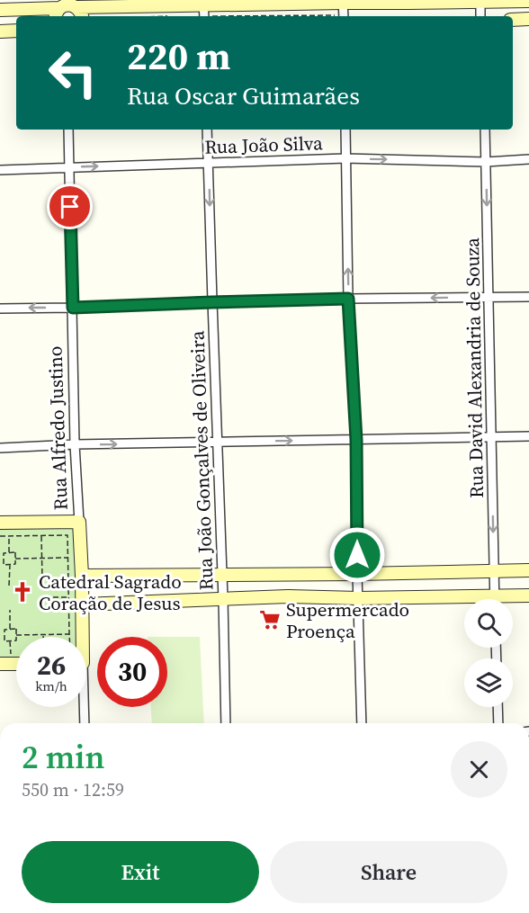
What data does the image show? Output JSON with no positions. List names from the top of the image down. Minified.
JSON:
{"streets":{"main road":["Rua Alfredo Justino"],"street":["Rua João Silva","Rua David Alexandria de Souza","Rua João Gonçalves de Oliveira"]},"crossings":[["Rua João Silva","Rua David Alexandria de Souza"],["Rua João Silva","Rua Alfredo Justino"],["Rua João Silva","Rua João Gonçalves de Oliveira"]],"one_way":["Rua João Silva","Rua David Alexandria de Souza"],"places":{"church":["Catedral Sagrado Coração de Jesus"],"supermarket":["Supermercado Proença"]},"page":{"turn":["220 m","Rua Oscar Guimarães"],"speed":"26 km/h","limit":"30","heading":["2 min","550 m · 12:59"],"buttons":["Exit","Share"]}}
